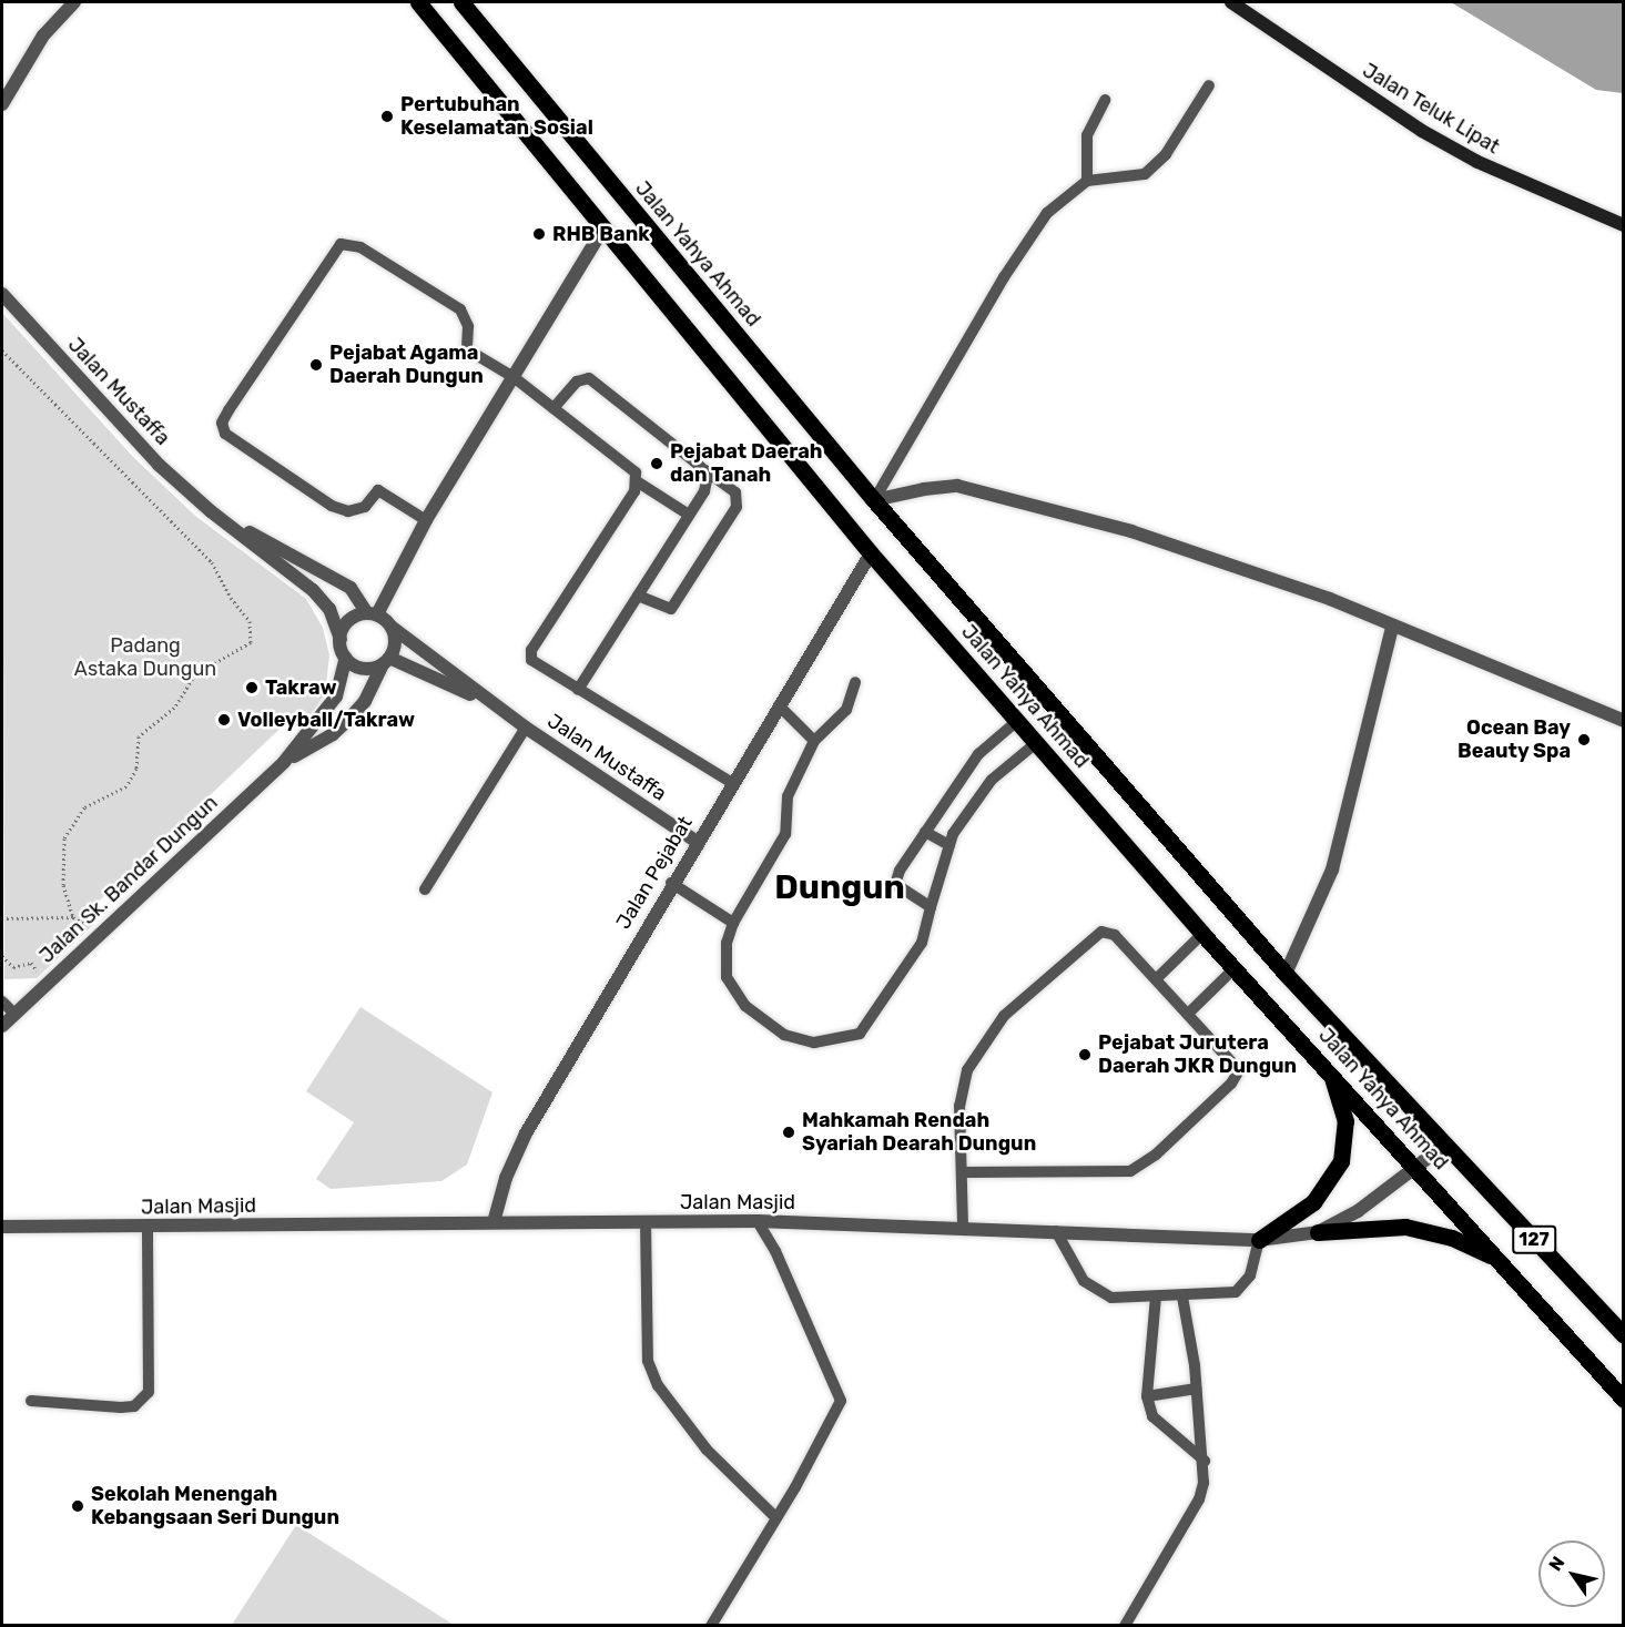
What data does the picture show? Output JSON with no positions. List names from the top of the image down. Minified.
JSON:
{"streets":{"main road":["Jalan Teluk Lipat","Jalan Yahya Ahmad","127"],"street":["Jalan Mustaffa","Jalan Pejabat","Jalan Sk. Bandar Dungun","Jalan Masjid"]},"crossings":[["Jalan Yahya Ahmad","Jalan Pejabat"],["Jalan Yahya Ahmad","Jalan Masjid"],["Jalan Mustaffa","Jalan Pejabat"],["Jalan Mustaffa","Jalan Sk. Bandar Dungun"],["Jalan Pejabat","Jalan Masjid"]],"districts":["Dungun"],"parks":["Padang Astaka Dungun"],"places":["Pertubuhan Keselamatan Sosial","RHB Bank","Pejabat Agama Daerah Dungun","Pejabat Daerah dan Tanah","Takraw","Volleyball/Takraw","Ocean Bay Beauty Spa","Pejabat Jurutera Daerah JKR Dungun","Mahkamah Rendah Syariah Dearah Dungun","Sekolah Menengah Kebangsaan Seri Dungun"],"north":"top left"}
